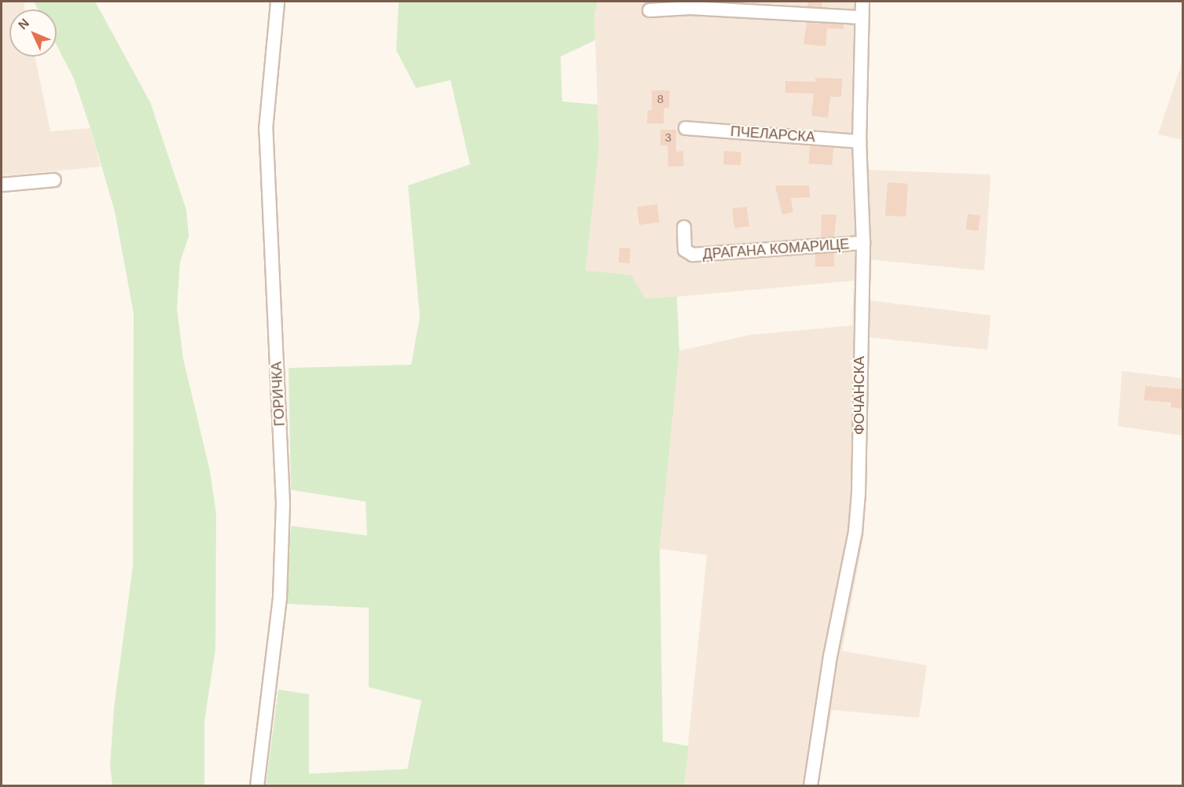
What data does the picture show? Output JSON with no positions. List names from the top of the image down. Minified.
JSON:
{"streets":{"street":["ПЧЕЛАРСКА","ДРАГАНА КОМАРИЦЕ","ГОРИЧКА","ФОЧАНСКА"]},"crossings":[["ПЧЕЛАРСКА","ФОЧАНСКА"],["ДРАГАНА КОМАРИЦЕ","ФОЧАНСКА"]],"house_numbers":["8","3"],"north":"top left"}
